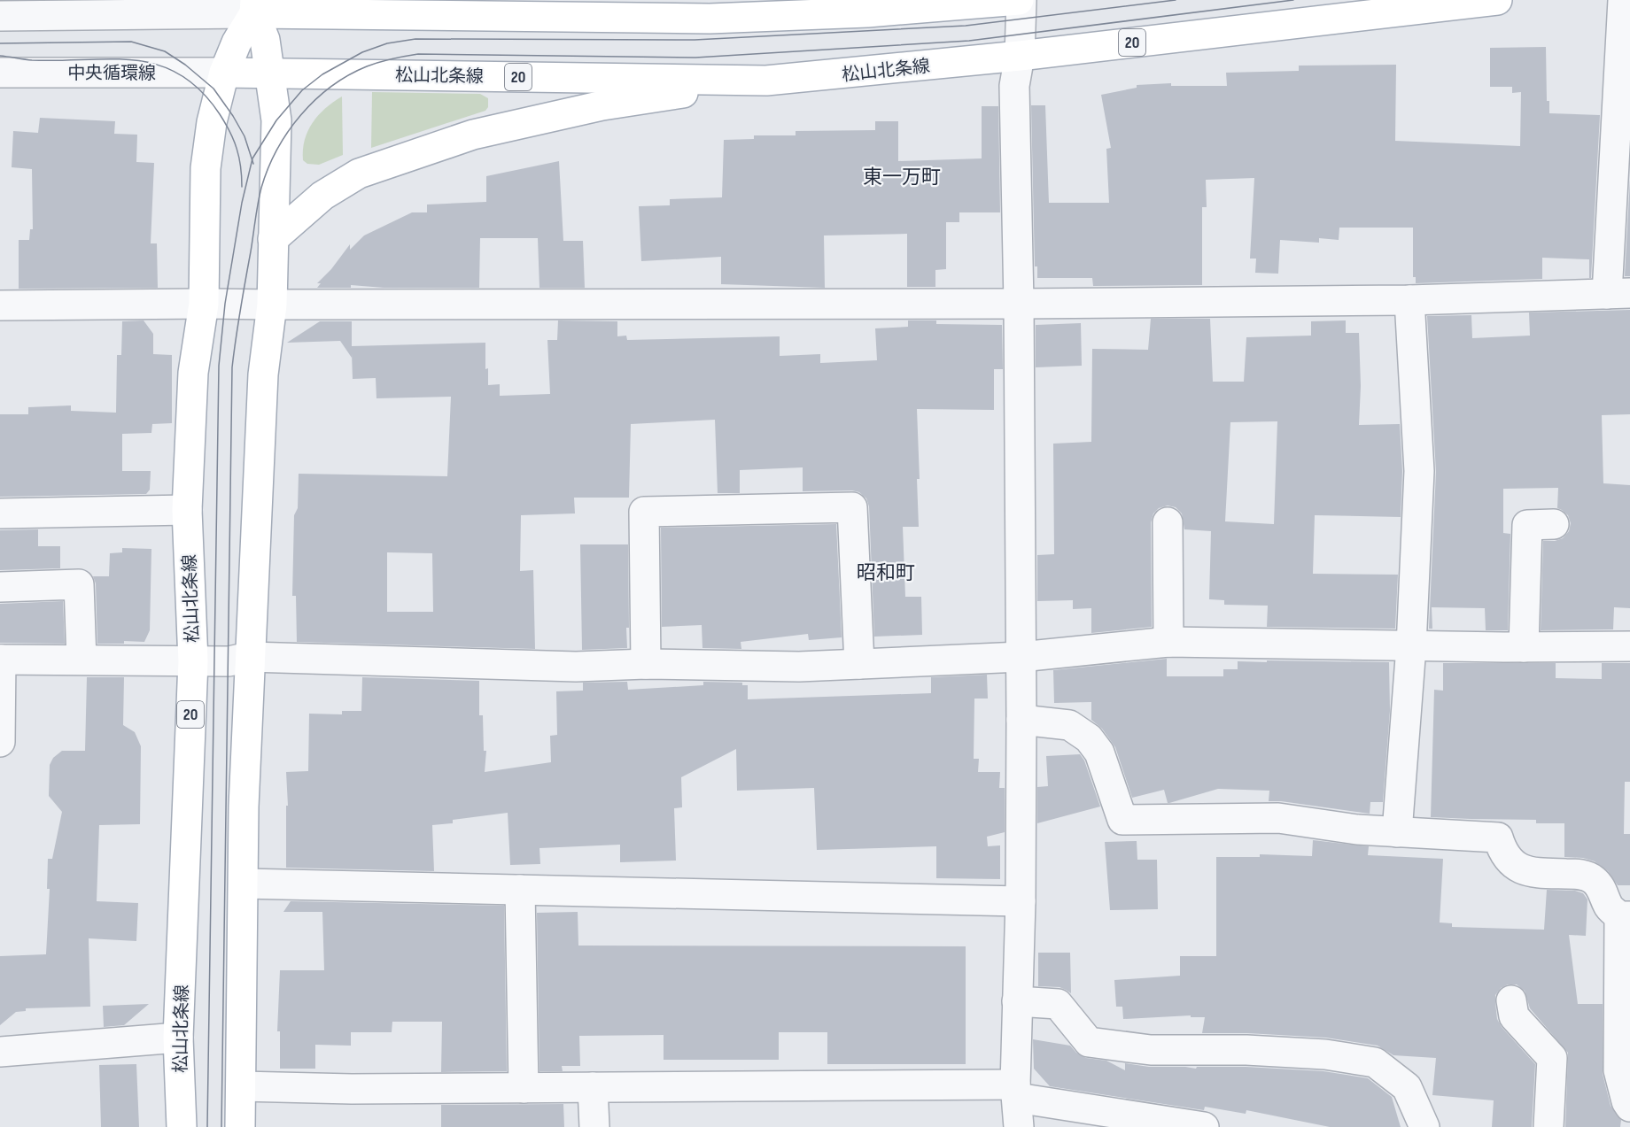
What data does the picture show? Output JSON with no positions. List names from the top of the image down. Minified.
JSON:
{"streets":{"main road":["20","松山北条線"],"street":["中央循環線"]},"crossings":[["松山北条線","中央循環線"]],"districts":["東一万町","昭和町"]}
